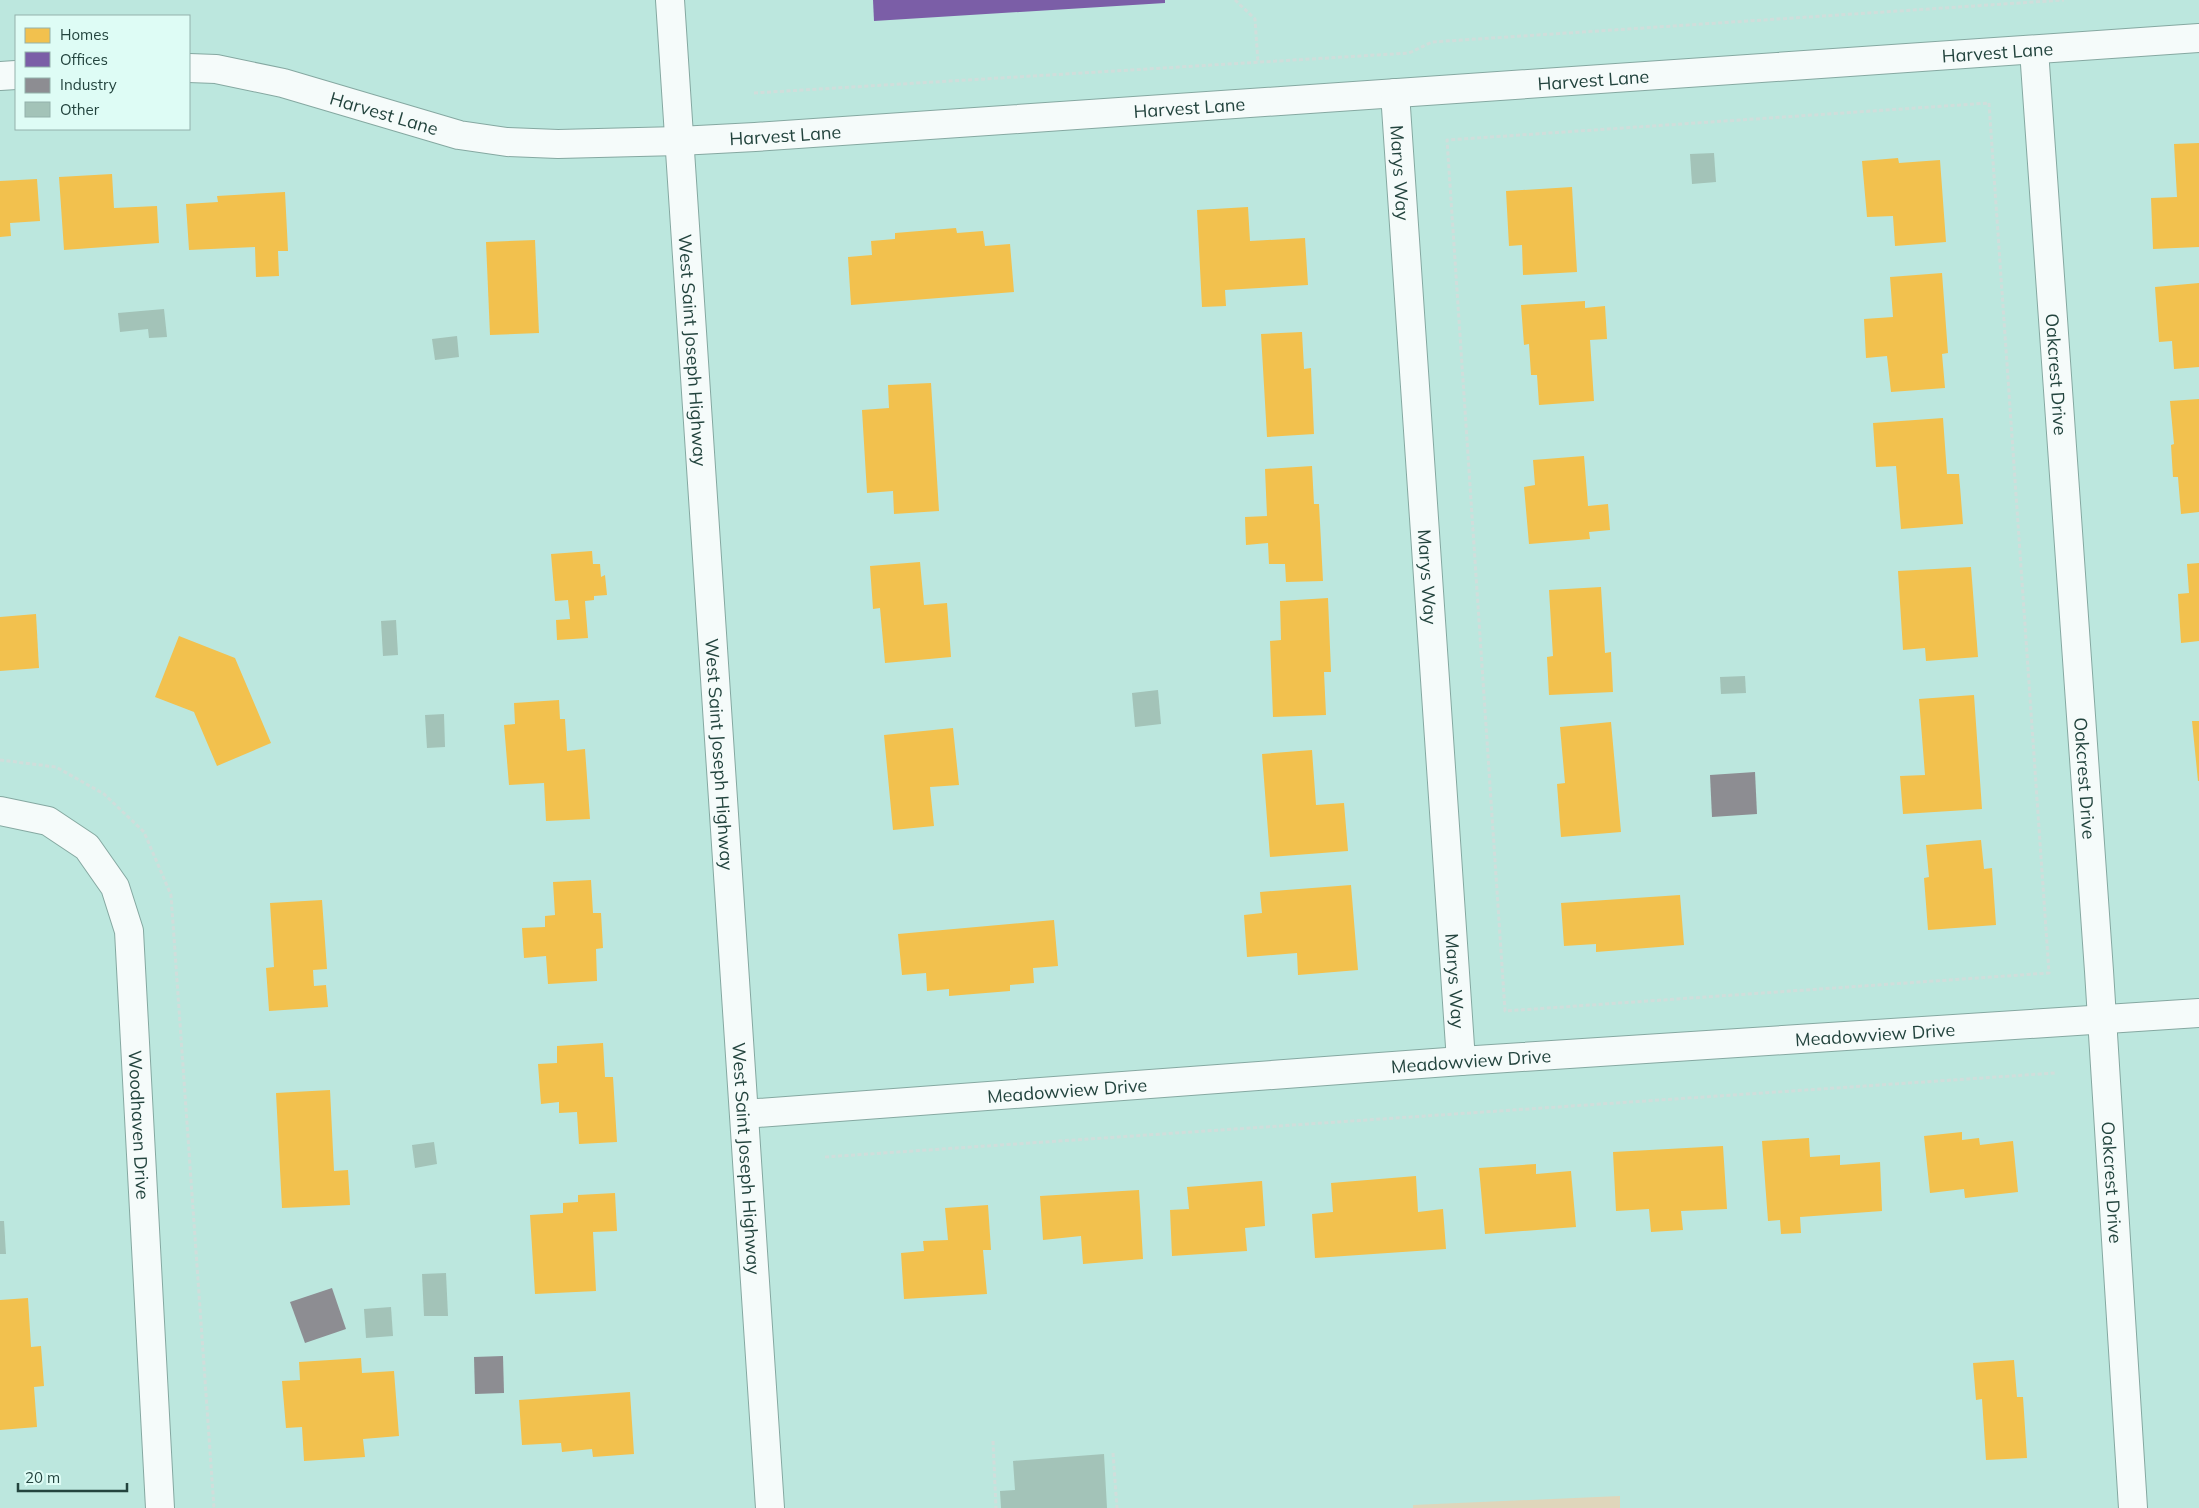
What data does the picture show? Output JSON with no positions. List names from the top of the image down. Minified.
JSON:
{"streets":{"street":["Harvest Lane","Marys Way","West Saint Joseph Highway","Oakcrest Drive","Meadowview Drive","Woodhaven Drive"]},"crossings":[["Harvest Lane","Marys Way"],["Harvest Lane","West Saint Joseph Highway"],["Harvest Lane","Oakcrest Drive"],["Marys Way","Meadowview Drive"],["West Saint Joseph Highway","Meadowview Drive"],["Oakcrest Drive","Meadowview Drive"]],"legend":["Homes","Offices","Industry","Other"],"scale_bar":"20 m"}
